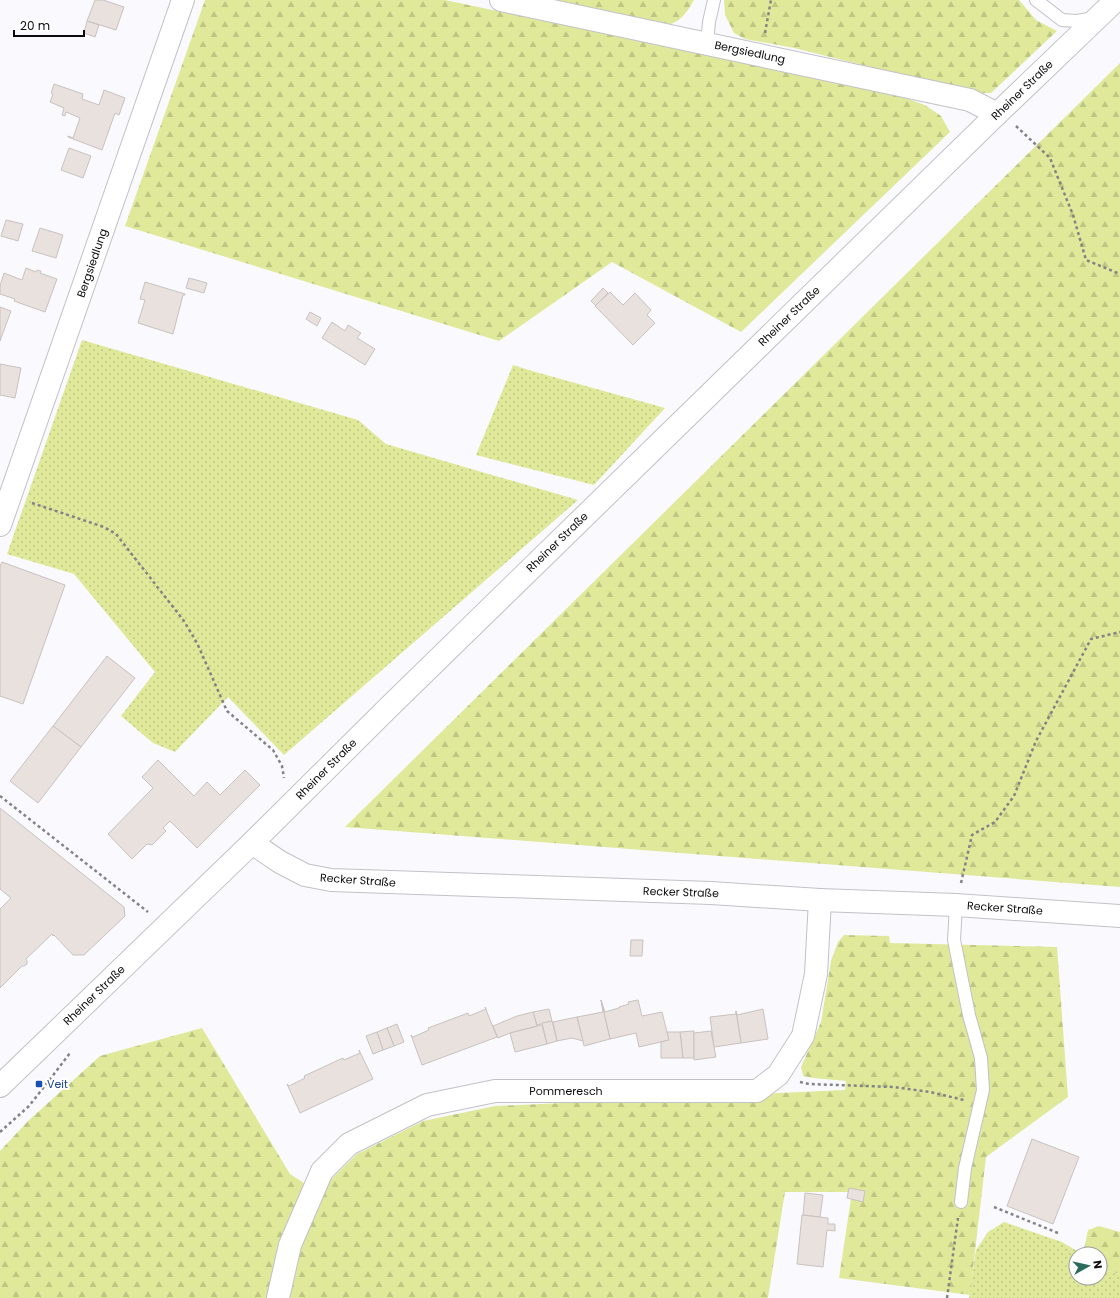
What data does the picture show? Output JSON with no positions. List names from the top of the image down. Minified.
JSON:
{"streets":{"main road":["Bergsiedlung","Rheiner Straße","Recker Straße","Pommeresch"]},"crossings":[["Bergsiedlung","Rheiner Straße"],["Rheiner Straße","Recker Straße"],["Recker Straße","Pommeresch"]],"places":{"transit":["Veit"]},"scale_bar":"20 m","north":"right"}
